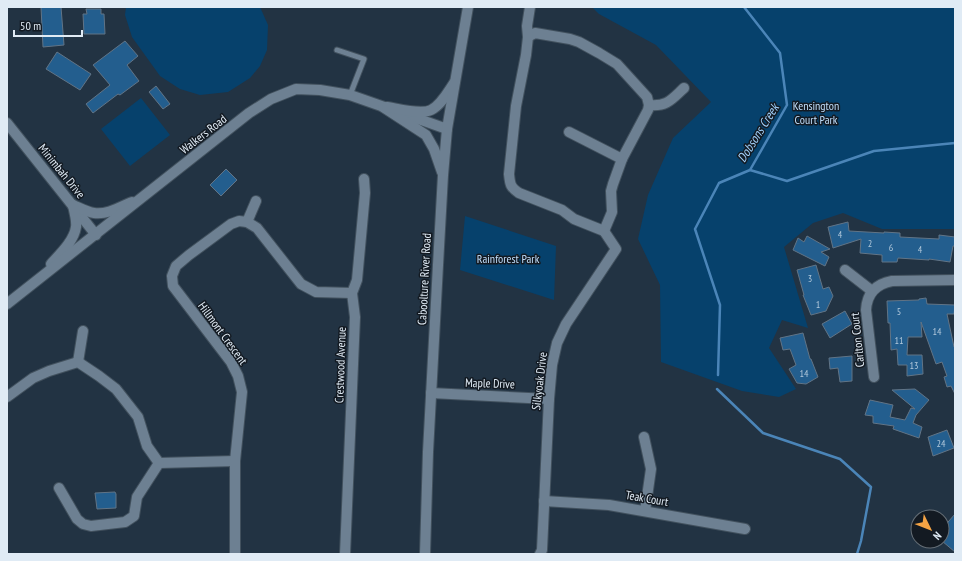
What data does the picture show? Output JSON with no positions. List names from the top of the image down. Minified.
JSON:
{"streets":{"street":["Walkers Road","Minimbah Drive","Caboolture River Road","Hillmont Crescent","Carlton Court","Crestwood Avenue","Silkyoak Drive","Maple Drive","Teak Court"]},"crossings":[["Walkers Road","Minimbah Drive"],["Walkers Road","Caboolture River Road"],["Caboolture River Road","Maple Drive"],["Silkyoak Drive","Maple Drive"],["Silkyoak Drive","Teak Court"]],"water":["Dobsons Creek"],"parks":["Kensington Court Park","Rainforest Park"],"house_numbers":["4","2","6","4","3","1","5","14","11","13","14","24"],"scale_bar":"50 m","north":"bottom right"}
